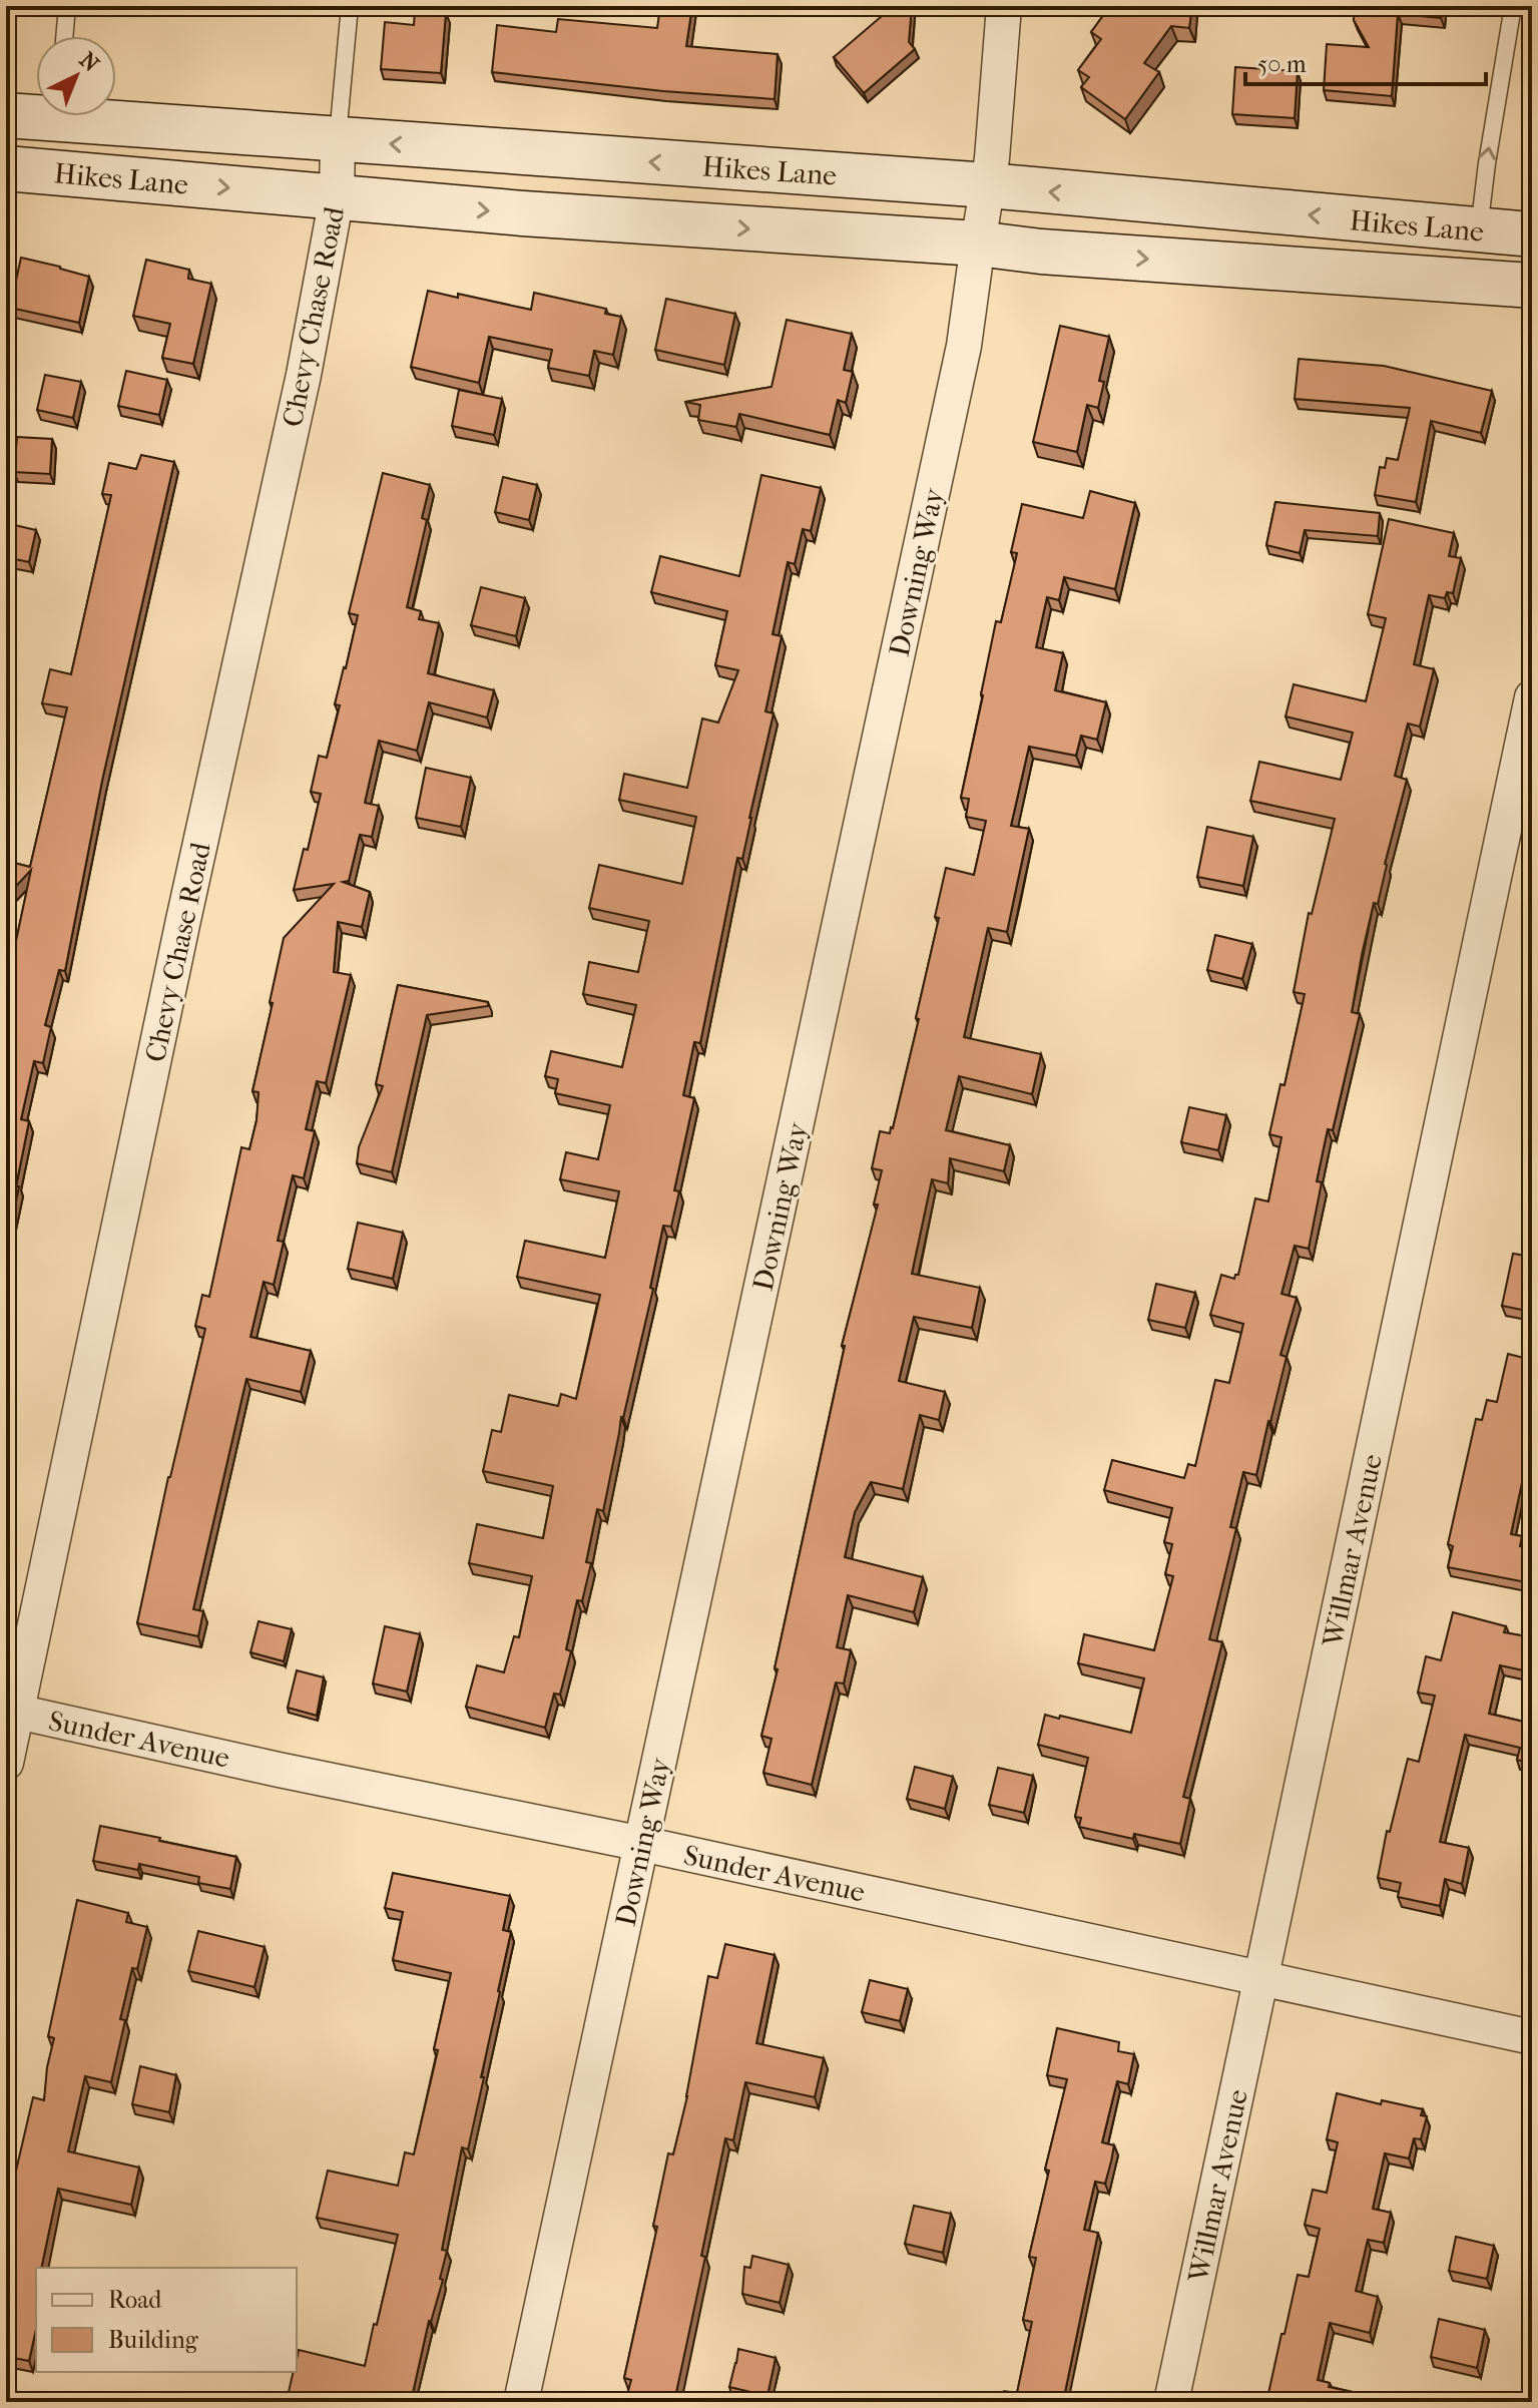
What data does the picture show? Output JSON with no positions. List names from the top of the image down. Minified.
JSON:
{"streets":{"main road":["Hikes Lane"],"street":["Chevy Chase Road","Downing Way","Willmar Avenue","Sunder Avenue"]},"crossings":[["Hikes Lane","Chevy Chase Road"],["Hikes Lane","Downing Way"],["Chevy Chase Road","Sunder Avenue"],["Downing Way","Sunder Avenue"],["Willmar Avenue","Sunder Avenue"]],"legend":["Road","Building"],"scale_bar":"50 m","north":"top right"}
